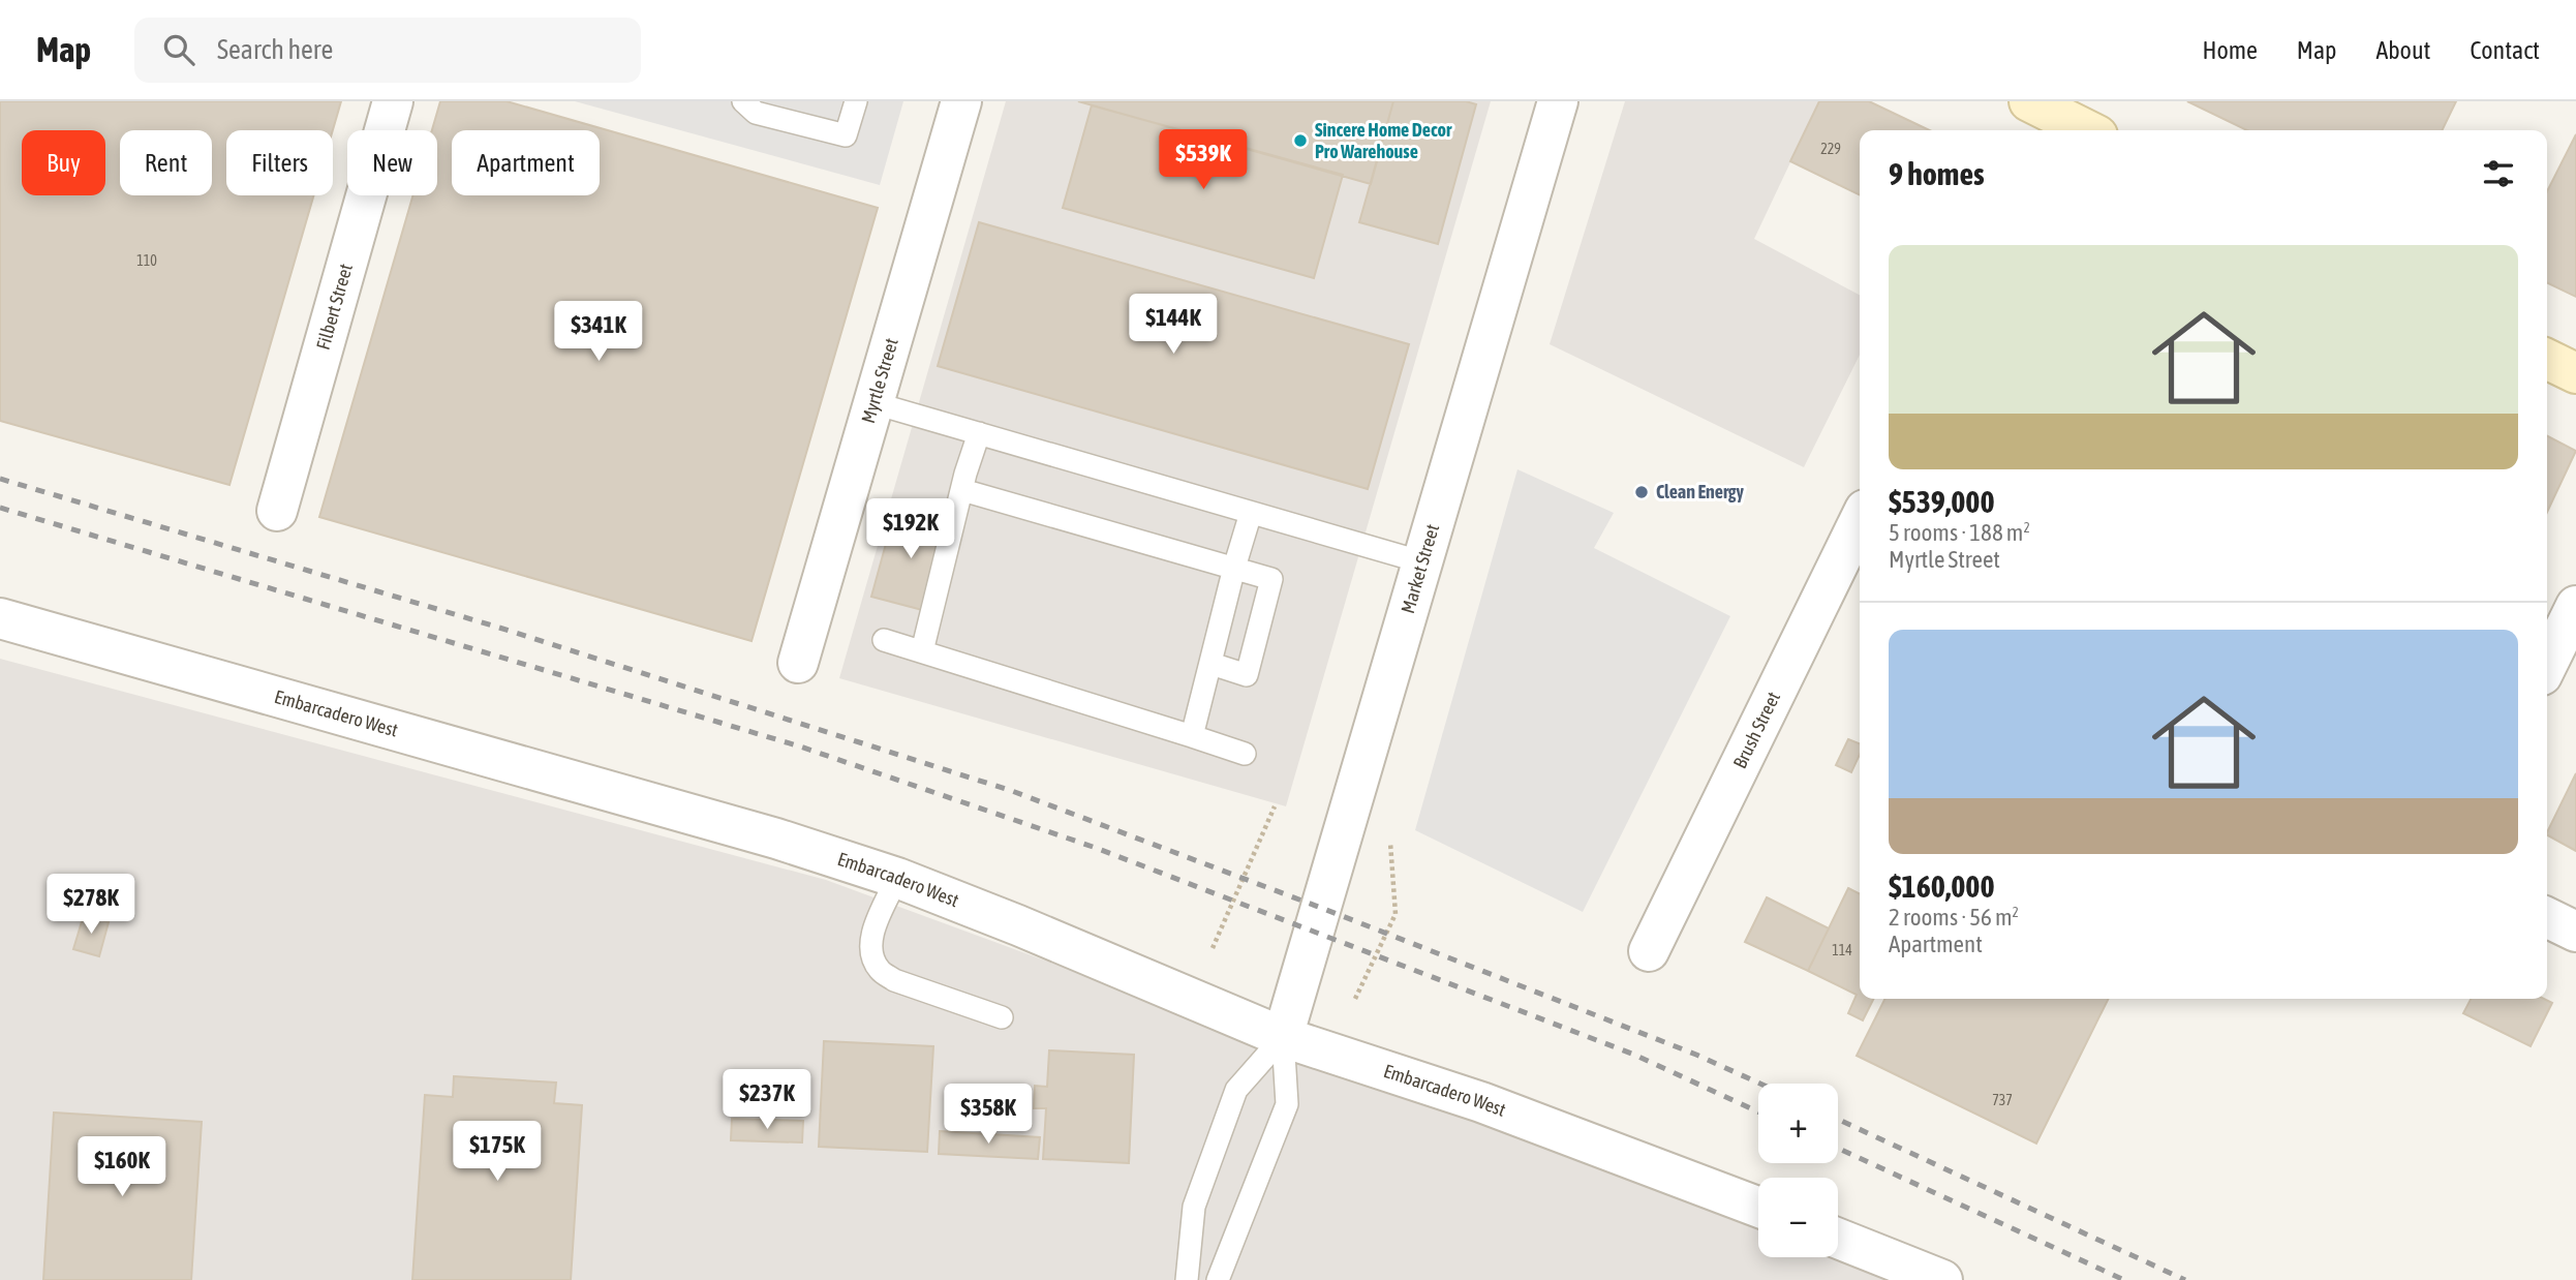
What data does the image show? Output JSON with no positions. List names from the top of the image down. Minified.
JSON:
{"streets":{"street":["Filbert Street","Myrtle Street","Market Street","Embarcadero West","Brush Street"]},"crossings":[["Market Street","Embarcadero West"]],"places":["Sincere Home Decor Pro Warehouse","Clean Energy"],"house_numbers":["229","110","114","737"],"page":{"header":"Map","search":"Search here","nav":["Home","Map","About","Contact"],"price":["$539K","$144K","$341K","$192K","$278K","$237K","$358K","$175K","$160K"],"chip":["Buy","Rent","Filters","New","Apartment"],"heading":"9 homes","list":[{"name":"$539,000","note":"5 rooms · 188 m² · Myrtle Street"},{"name":"$160,000","note":"2 rooms · 56 m² · Apartment"}],"map_buttons":["+","−"]}}
